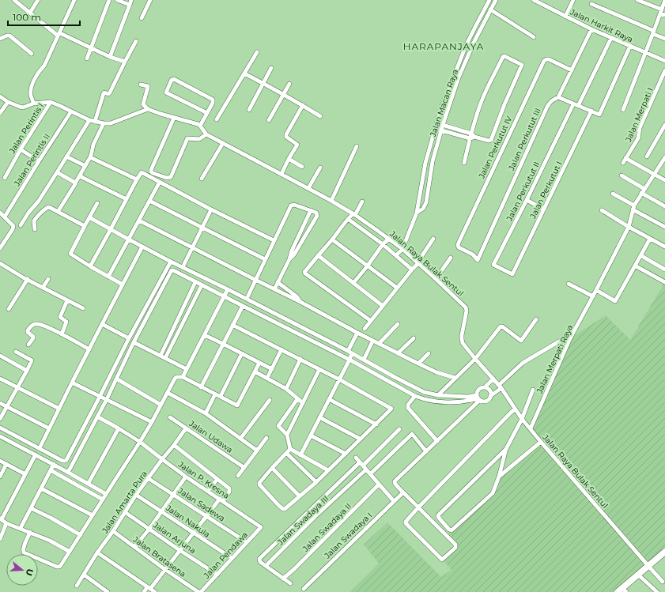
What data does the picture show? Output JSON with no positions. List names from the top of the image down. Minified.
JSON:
{"streets":{"street":["Jalan Harkit Raya","Jalan Macan Raya","Jalan Merpati I","Jalan Perintis I","Jalan Perkutut III","Jalan Perkutut IV","Jalan Perintis II","Jalan Perkutut I","Jalan Perkutut II","Jalan Raya Bulak Sentul","Jalan Merpati Raya","Jalan Udawa","Jalan P. Kresna","Jalan Amarta Pura","Jalan Sadewa","Jalan Swadaya III","Jalan Nakula","Jalan Swadaya II","Jalan Swadaya I","Jalan Arjuna","Jalan Pendawa","Jalan Bratasena"]},"crossings":[["Jalan Harkit Raya","Jalan Perkutut III"],["Jalan Macan Raya","Jalan Raya Bulak Sentul"],["Jalan Perkutut III","Jalan Perkutut IV"],["Jalan Perkutut I","Jalan Perkutut II"],["Jalan Raya Bulak Sentul","Jalan Merpati Raya"],["Jalan Udawa","Jalan Amarta Pura"],["Jalan P. Kresna","Jalan Amarta Pura"],["Jalan P. Kresna","Jalan Pendawa"],["Jalan Amarta Pura","Jalan Sadewa"],["Jalan Amarta Pura","Jalan Nakula"],["Jalan Amarta Pura","Jalan Arjuna"],["Jalan Amarta Pura","Jalan Bratasena"],["Jalan Sadewa","Jalan Pendawa"],["Jalan Nakula","Jalan Pendawa"],["Jalan Arjuna","Jalan Pendawa"],["Jalan Pendawa","Jalan Bratasena"]],"districts":["HARAPANJAYA"],"scale_bar":"100 m","north":"right"}
